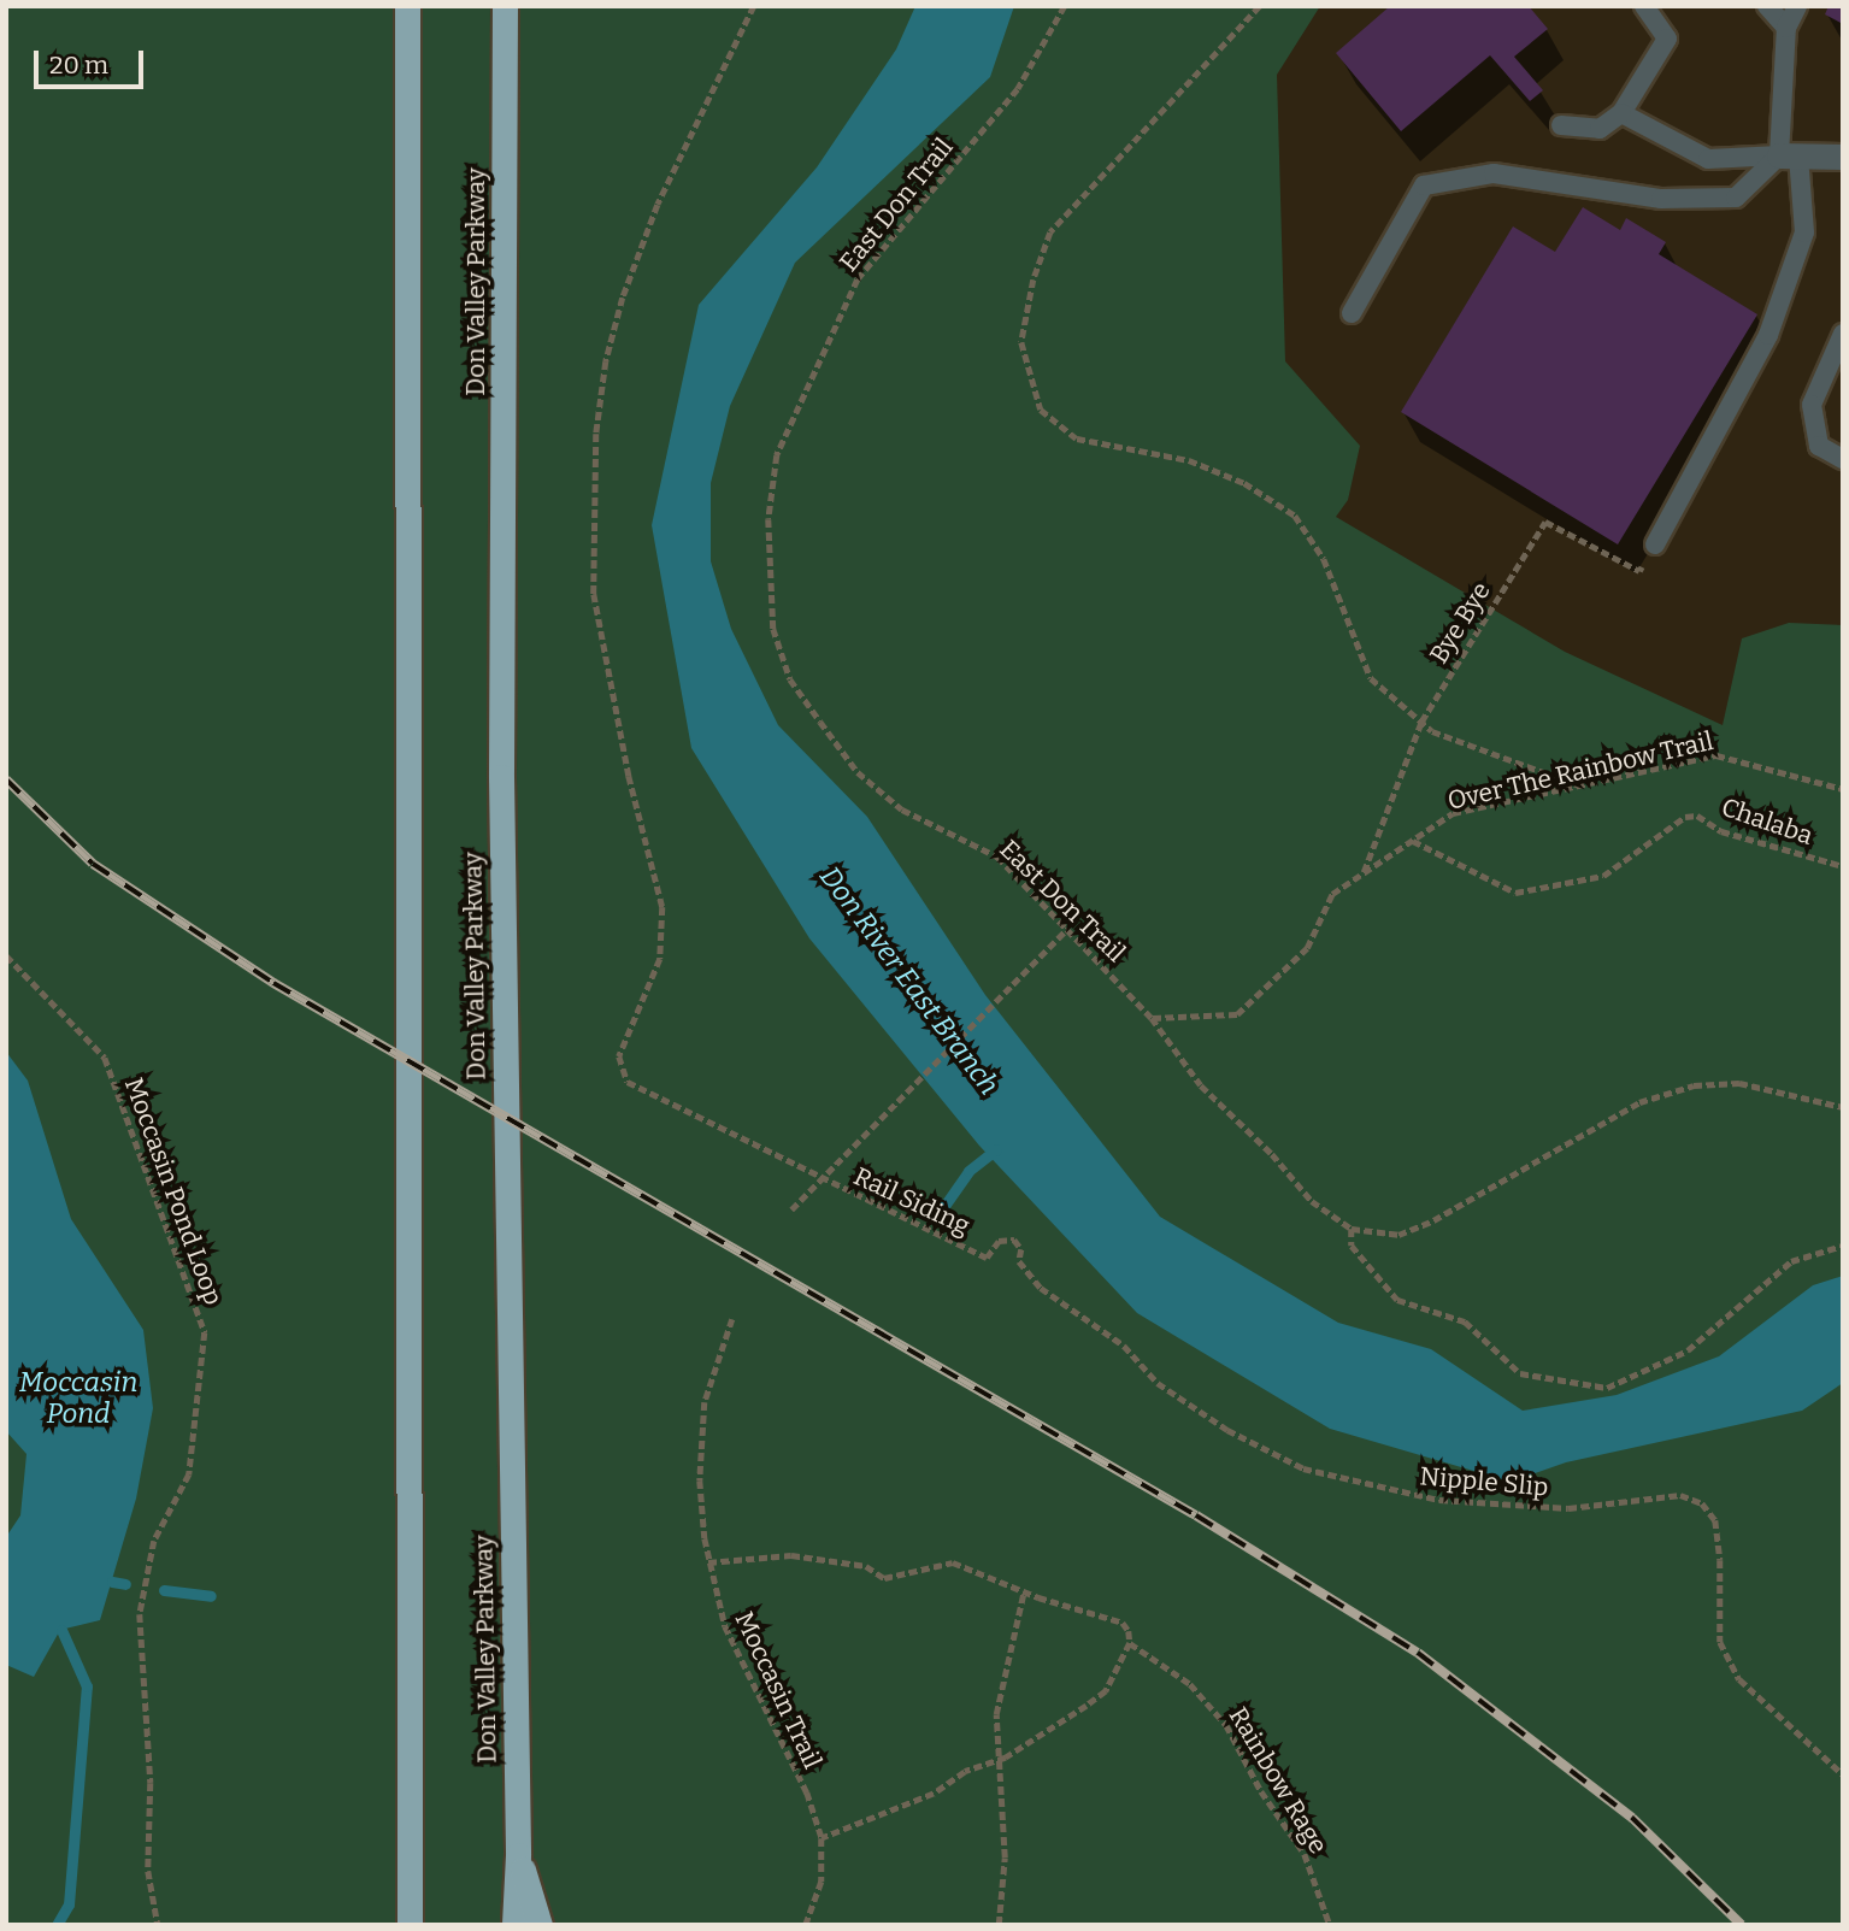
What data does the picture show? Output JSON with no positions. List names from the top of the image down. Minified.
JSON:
{"streets":{"highway":["Don Valley Parkway"],"path":["East Don Trail","Bye Bye","Over The Rainbow Trail","Chalaba","Moccasin Pond Loop","Rail Siding","Nipple Slip","Moccasin Trail","Rainbow Rage"]},"crossings":[["East Don Trail","Over The Rainbow Trail"],["Bye Bye","Over The Rainbow Trail"],["Over The Rainbow Trail","Chalaba"],["Rail Siding","Nipple Slip"]],"water":["Don River East Branch","Moccasin Pond"],"scale_bar":"20 m"}
